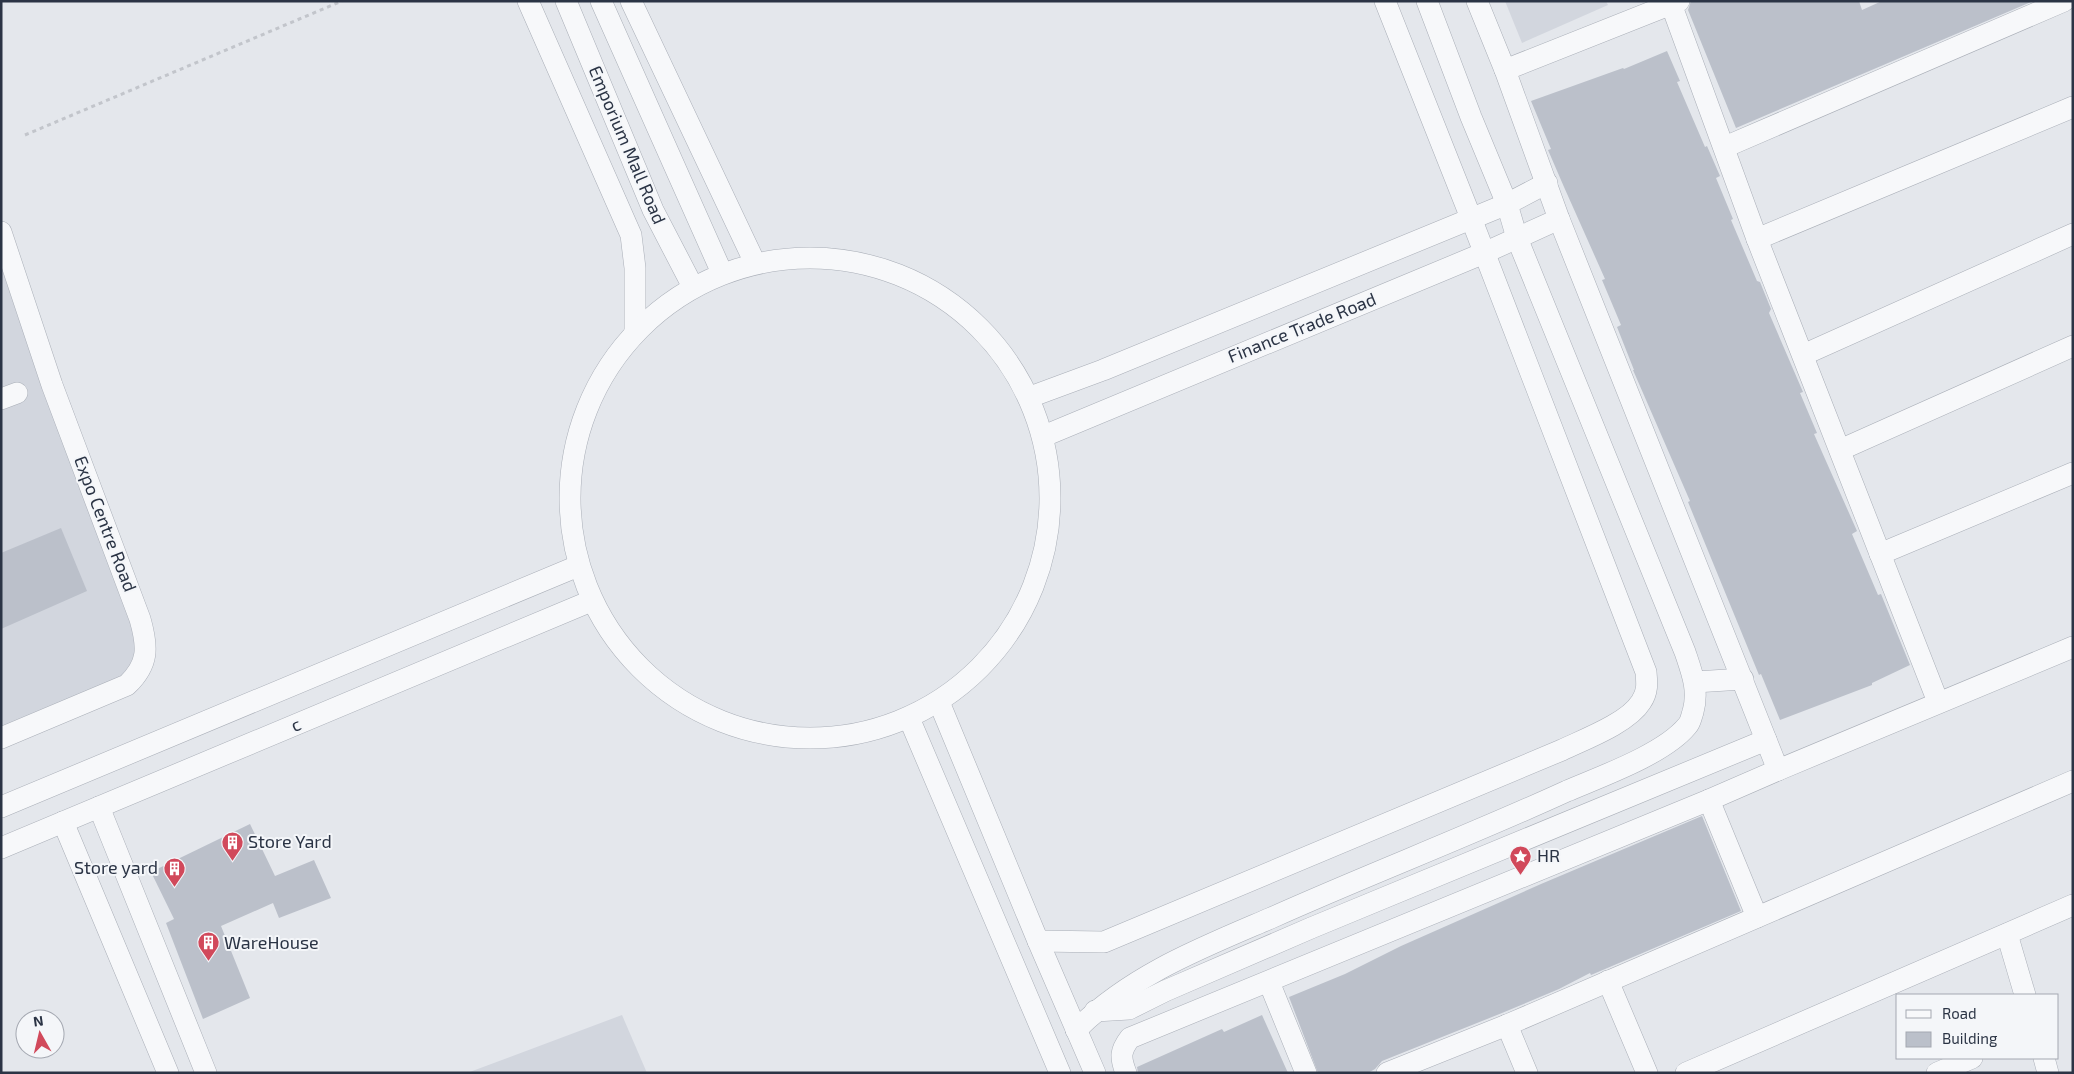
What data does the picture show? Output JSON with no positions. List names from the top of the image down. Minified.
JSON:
{"streets":{"street":["Emporium Mall Road","Finance Trade Road","Expo Centre Road","c"]},"places":{"building":["Store Yard","Store yard","WareHouse"],"place":["HR"]},"legend":["Road","Building"],"north":"top"}
